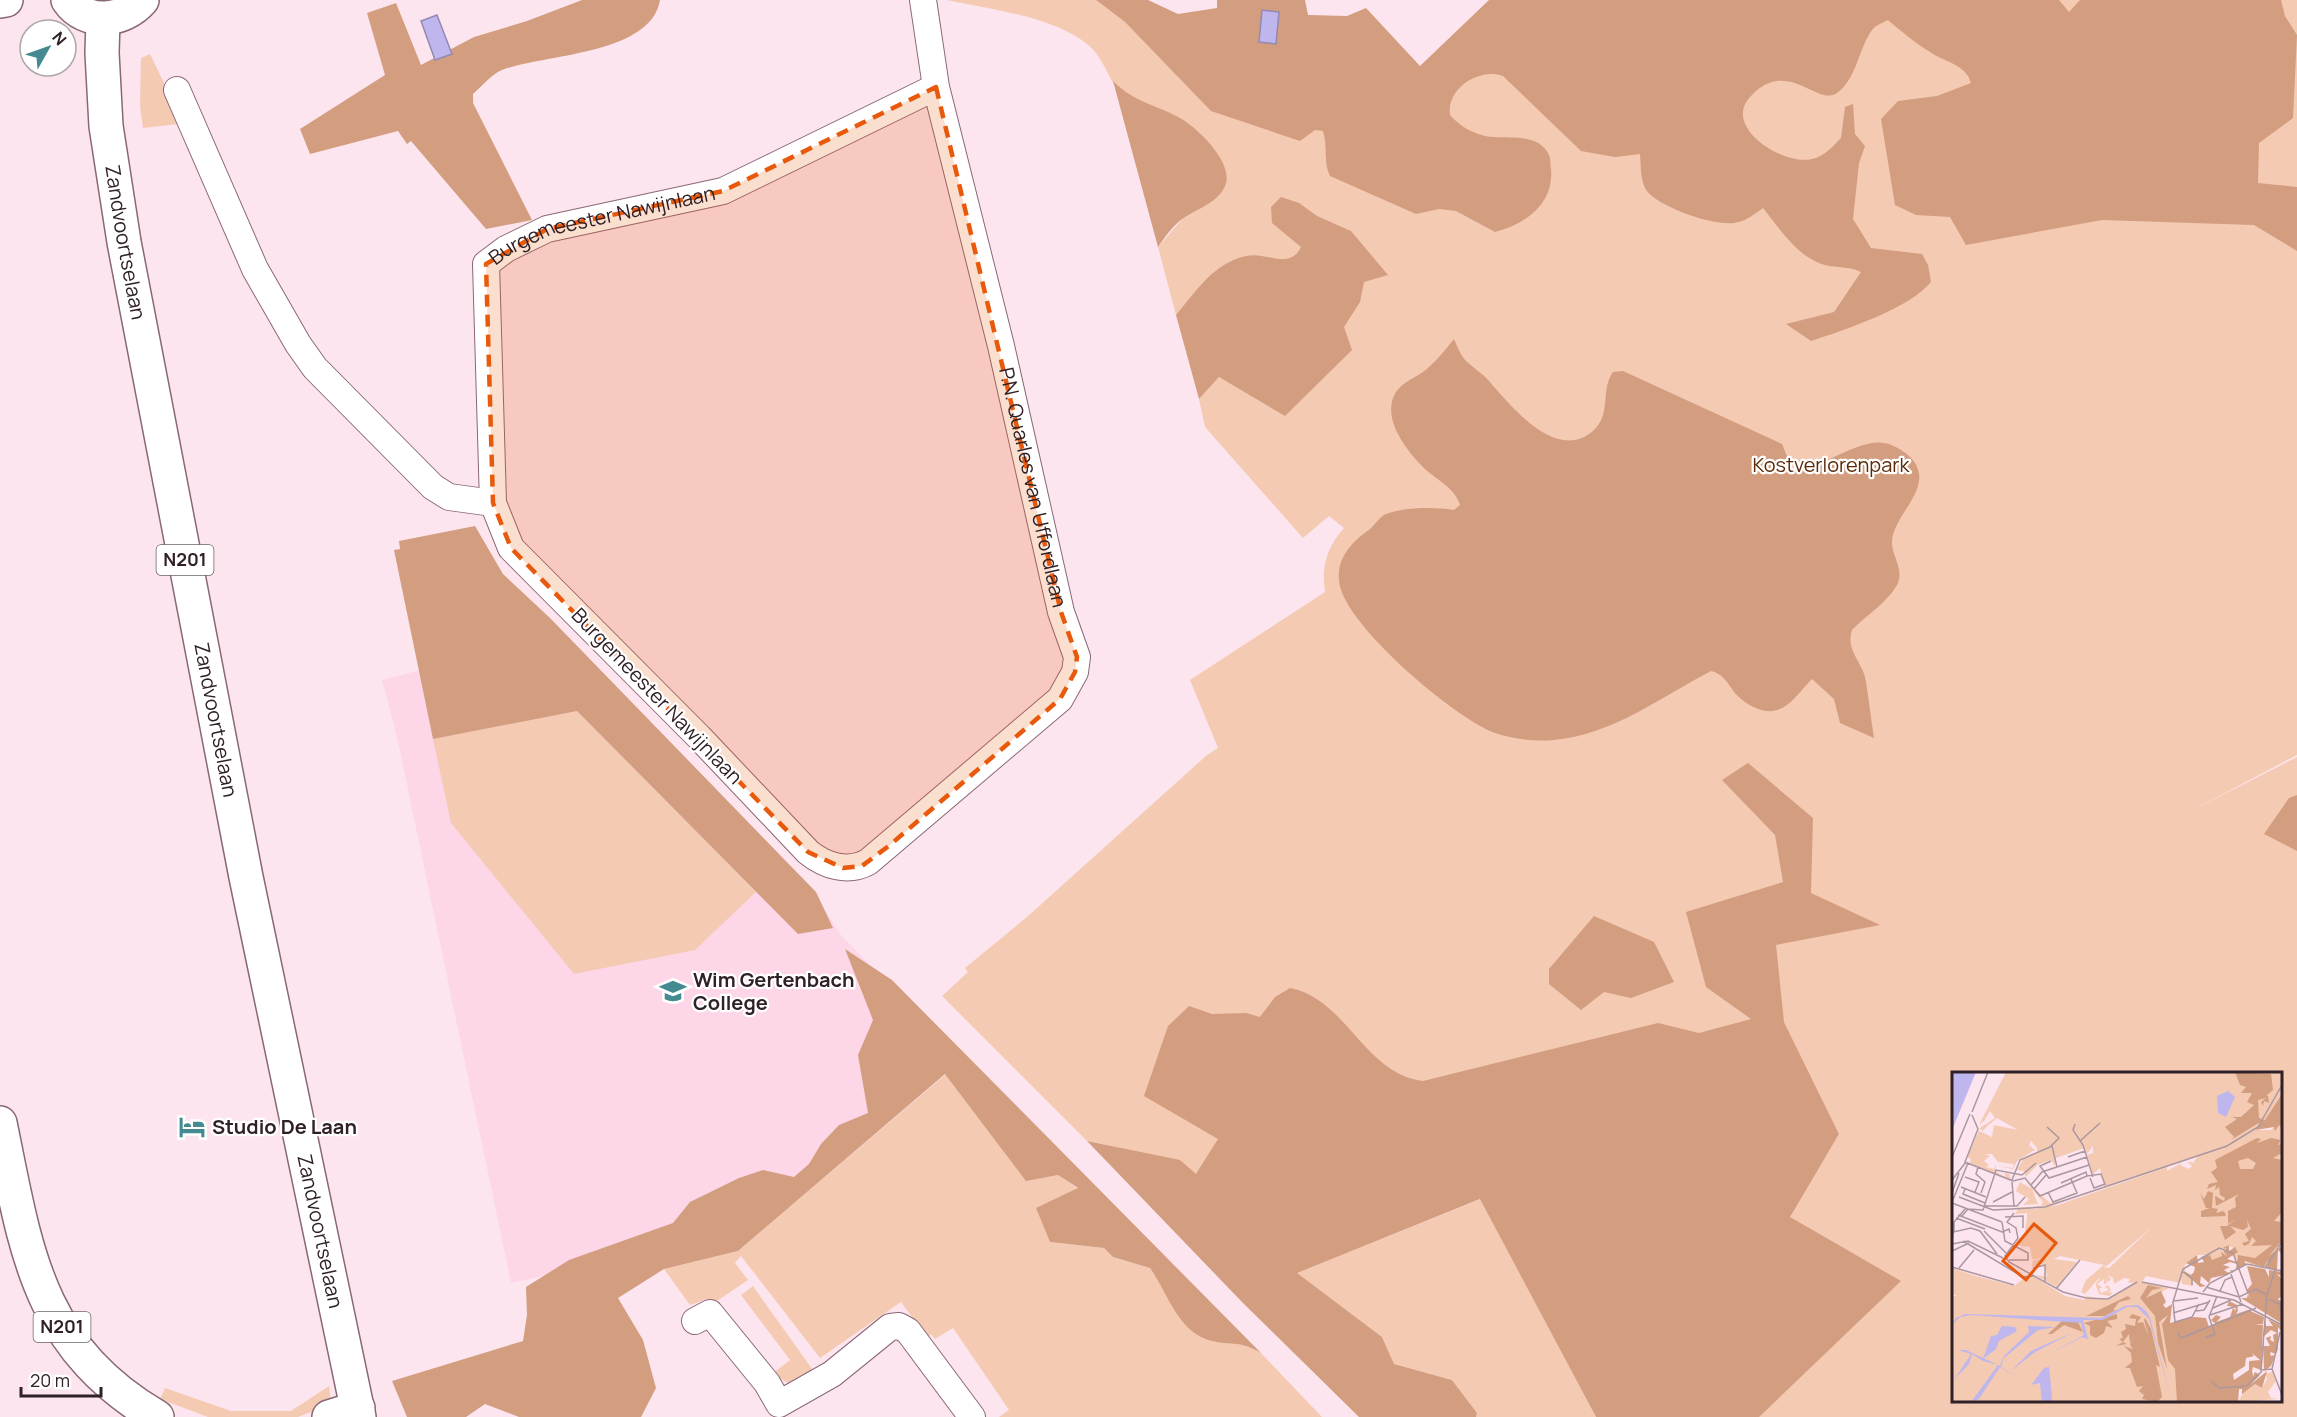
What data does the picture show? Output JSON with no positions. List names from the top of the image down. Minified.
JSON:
{"streets":{"main road":["Zandvoortselaan","N201"],"street":["Burgemeester Nawijnlaan","P.N. Quarles van Uffordlaan"]},"crossings":[["Burgemeester Nawijnlaan","P.N. Quarles van Uffordlaan"]],"parks":["Kostverlorenpark"],"places":{"school or university":["Wim Gertenbach College"],"hotel":["Studio De Laan"]},"scale_bar":"20 m","north":"top right"}
